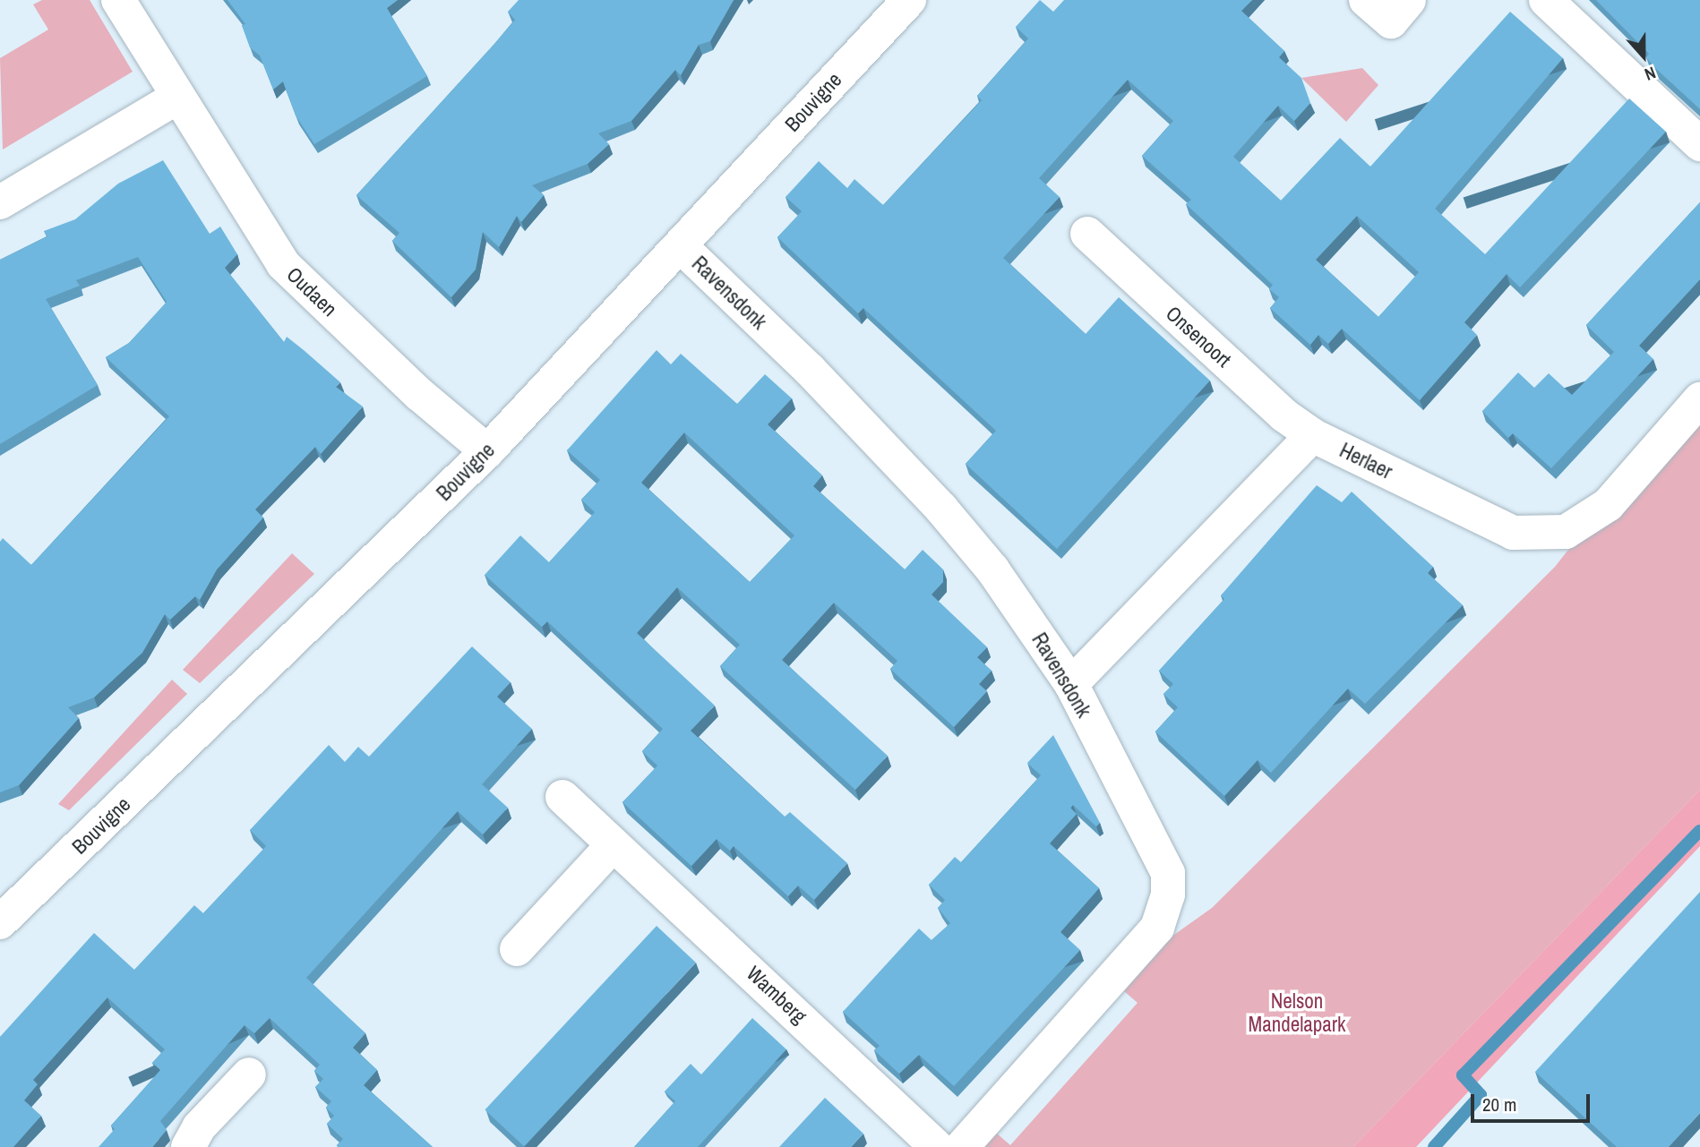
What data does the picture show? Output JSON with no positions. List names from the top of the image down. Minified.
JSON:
{"streets":{"street":["Bouvigne","Oudaen","Ravensdonk","Onsenoort","Herlaer","Wamberg"]},"crossings":[["Bouvigne","Oudaen"],["Bouvigne","Ravensdonk"],["Onsenoort","Herlaer"]],"parks":["Nelson Mandelapark"],"scale_bar":"20 m","north":"bottom"}
